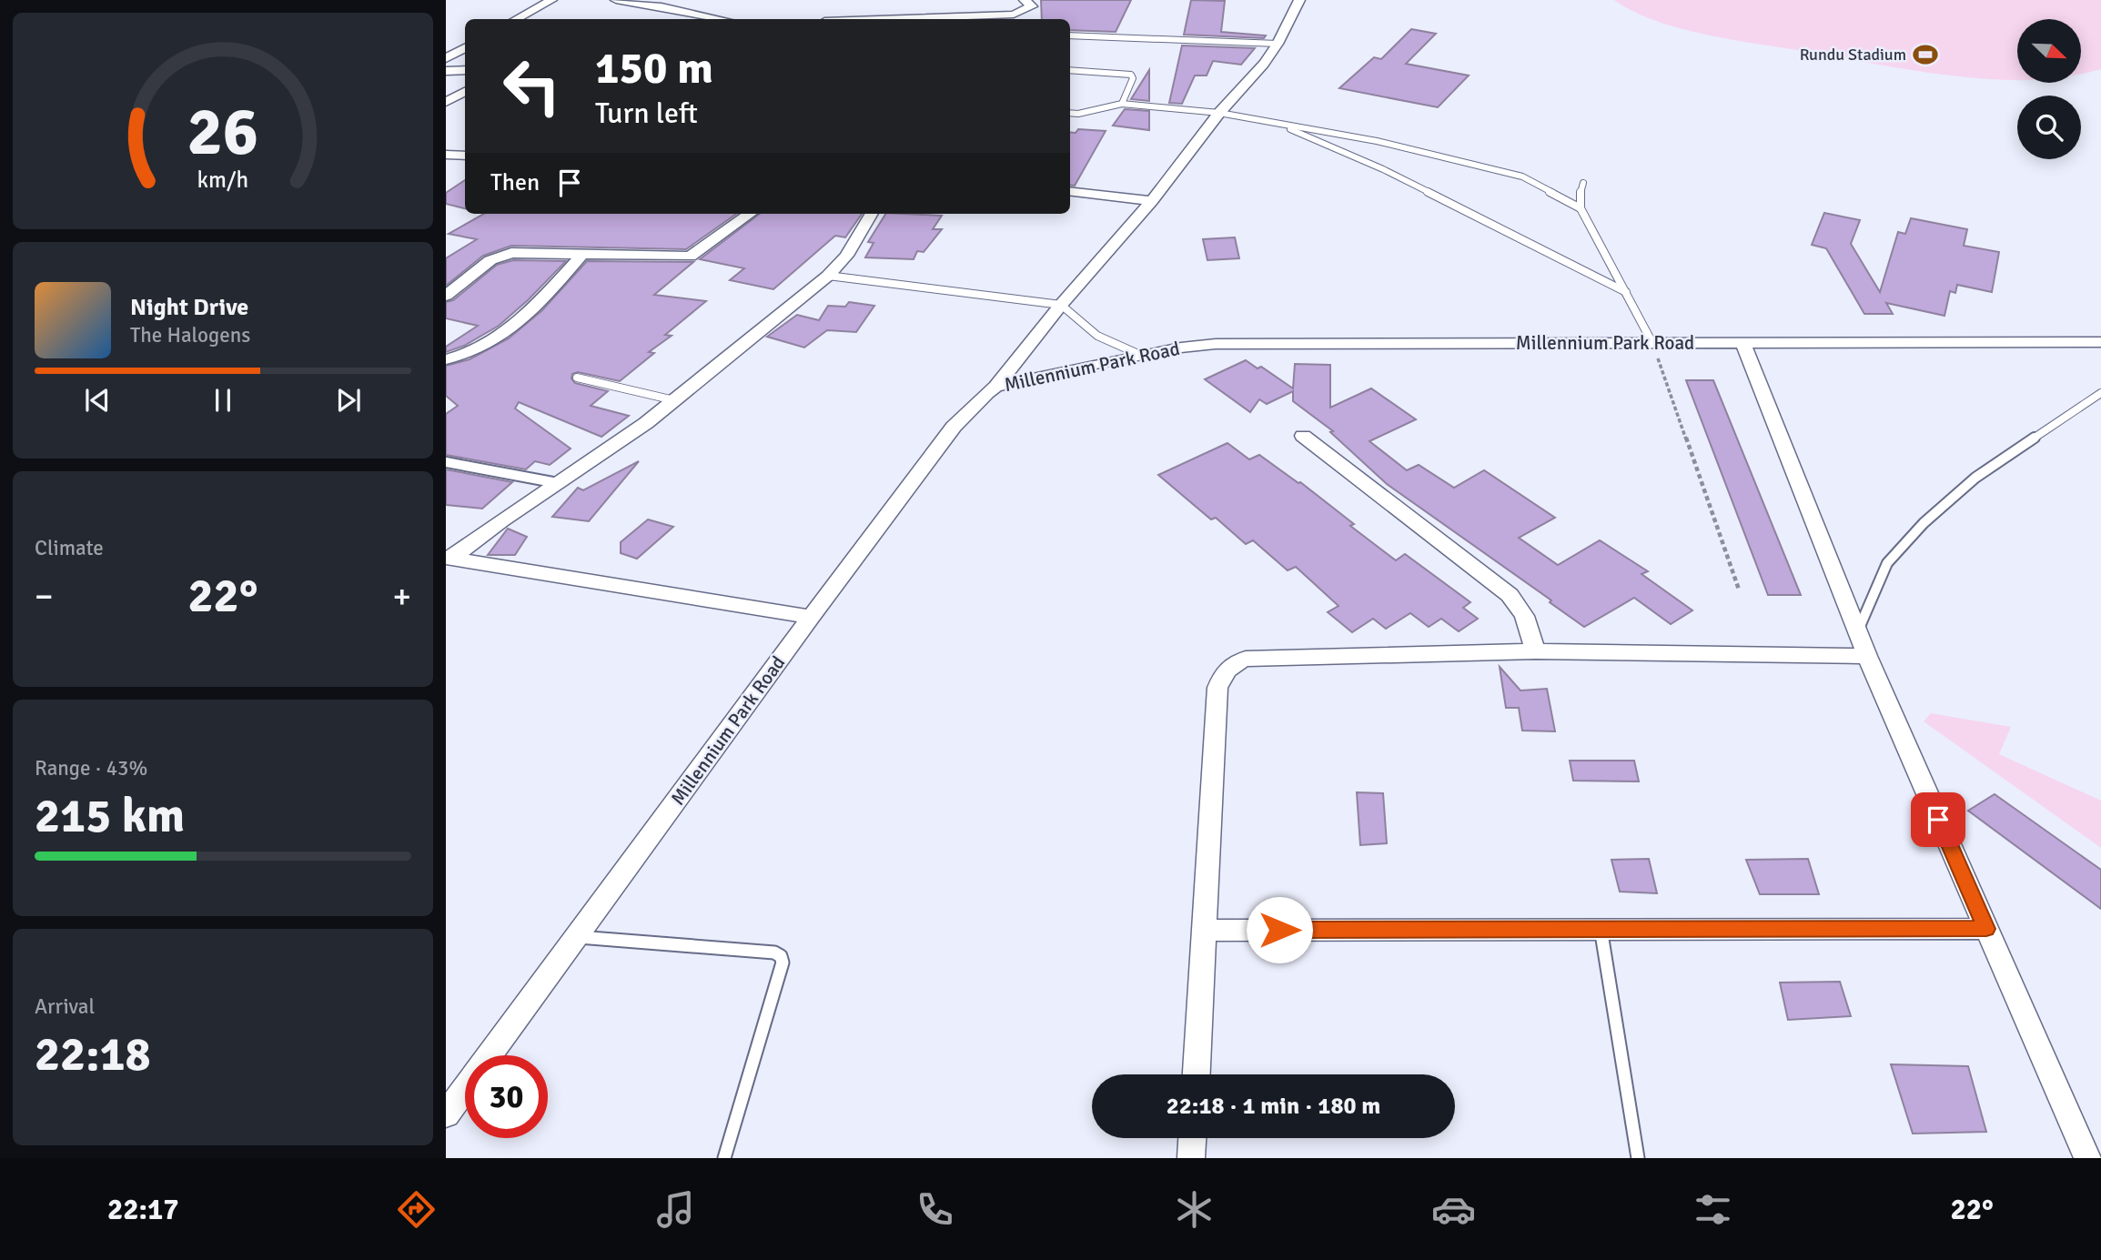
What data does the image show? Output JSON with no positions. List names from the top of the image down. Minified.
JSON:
{"streets":{"street":["Millennium Park Road"]},"places":{"sports":["Rundu Stadium"]},"north":"bottom right","page":{"turn":["150 m","Turn left"],"then":"Then","song":["Night Drive","The Halogens"],"tile":["Climate",["Range · 43%","215 km"],["Arrival","22:18"]],"heat":["−","22°","+"],"limit":"30","trip":"22:18 · 1 min · 180 m","tabs":["22:17","22°"],"gauge":["26","km/h"]}}
